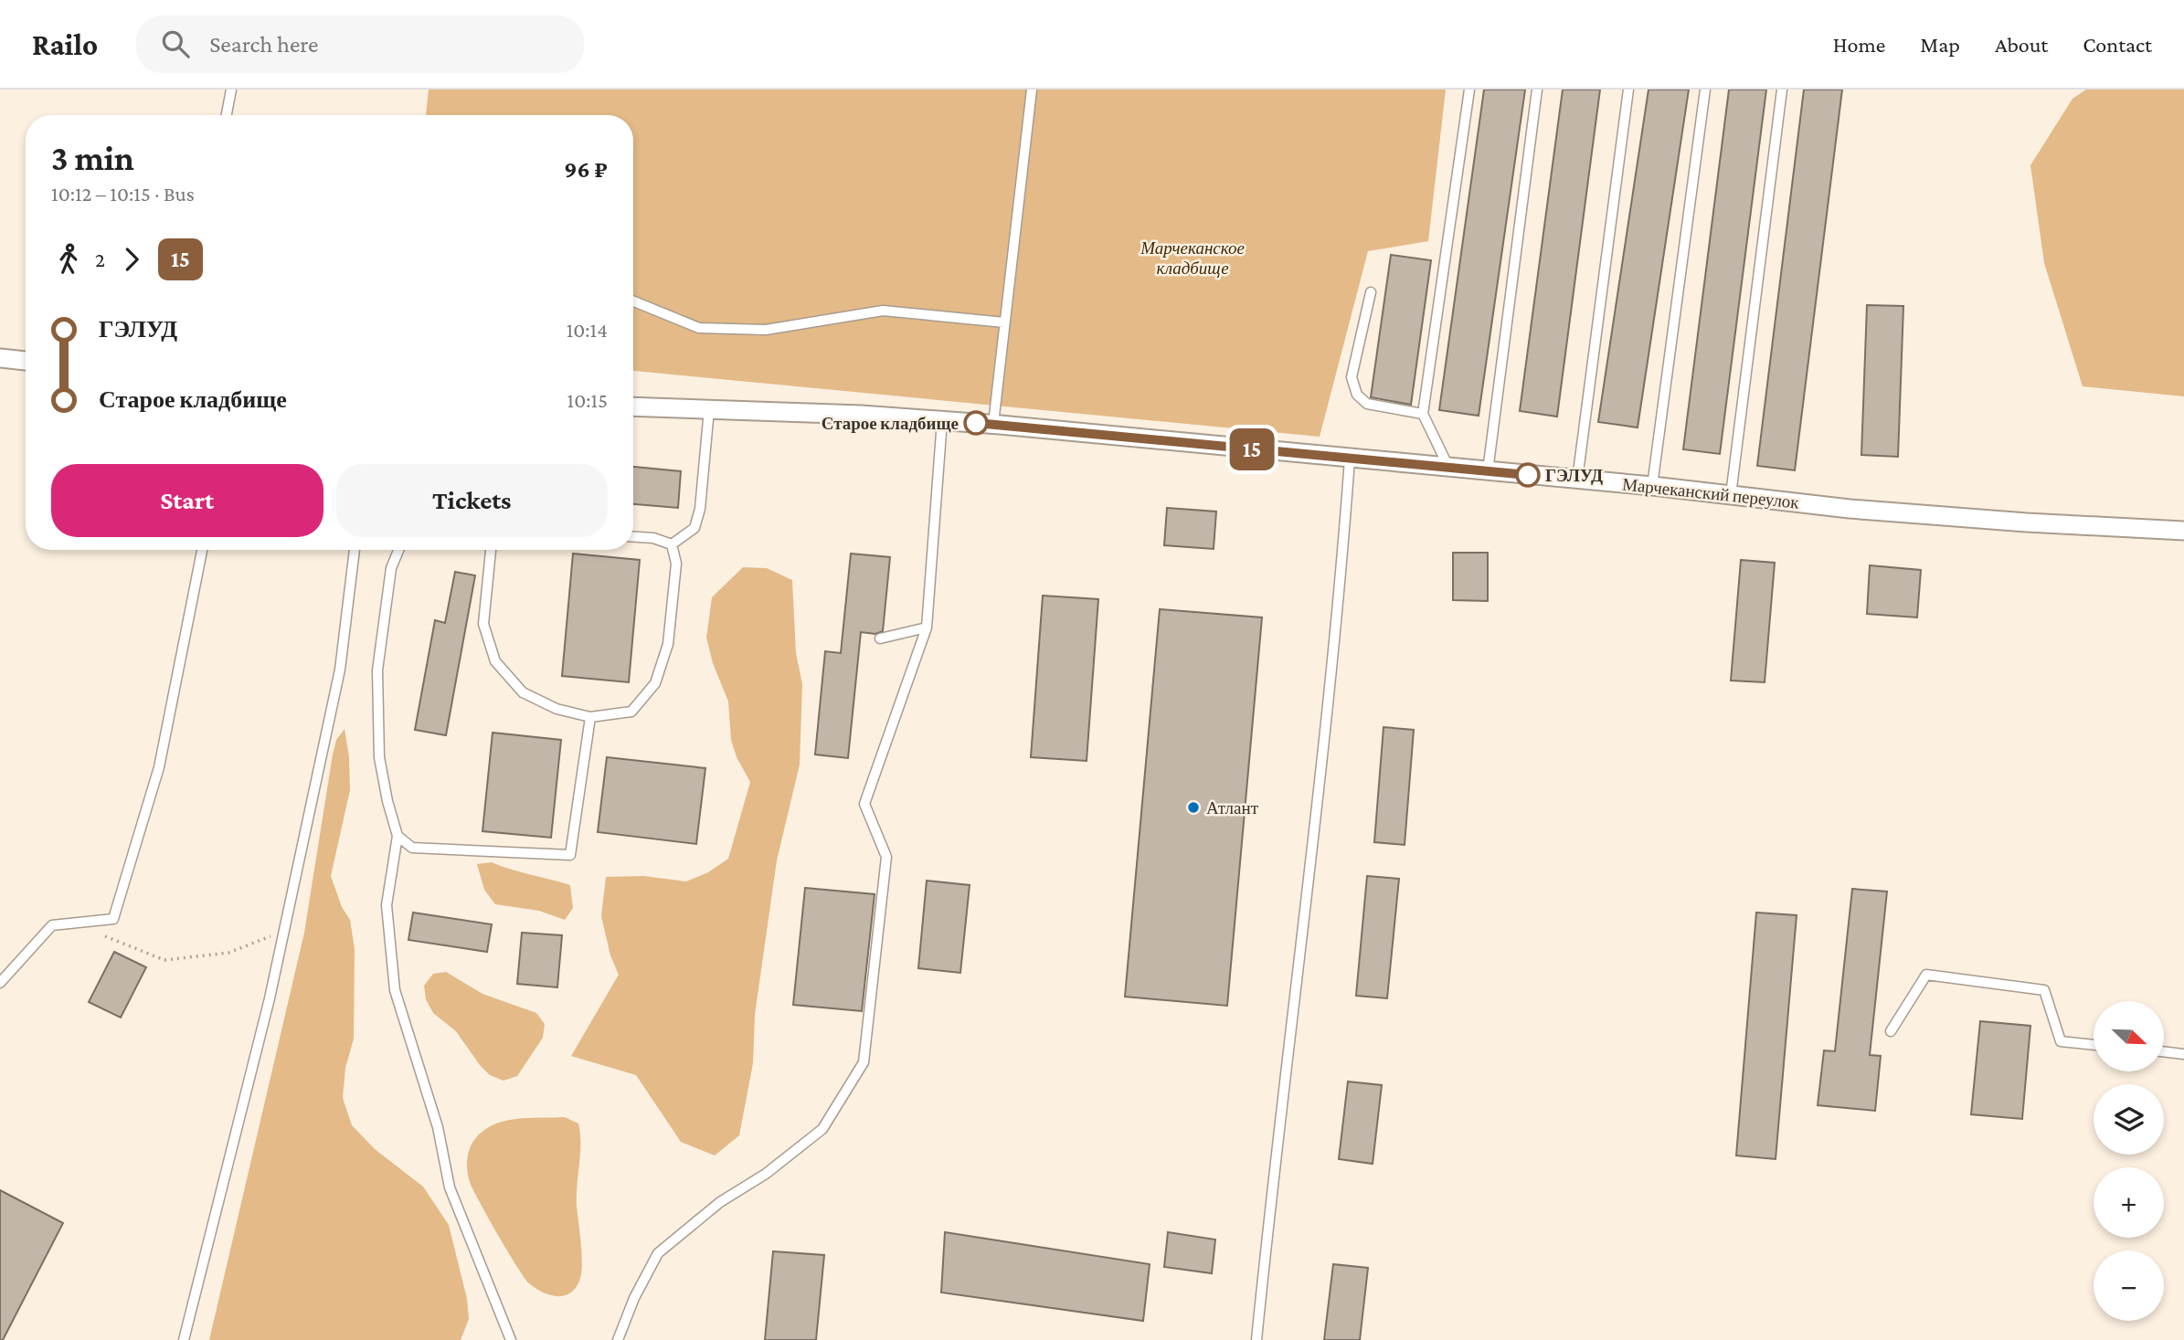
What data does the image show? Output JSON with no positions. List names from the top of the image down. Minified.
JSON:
{"streets":{"street":["Марчеканский переулок"]},"parks":["Марчеканское кладбище"],"places":["Старое кладбище","ГЭЛУД","Атлант"],"lines":["bus line 15"],"north":"bottom right","page":{"header":"Railo","search":"Search here","nav":["Home","Map","About","Contact"],"on_map":"15","heading":["3 min","10:12 – 10:15 · Bus","96 ₽"],"legs":["2","15"],"list":[{"name":"ГЭЛУД","value":"10:14"},{"name":"Старое кладбище","value":"10:15"}],"buttons":["Start","Tickets"],"map_buttons":["+","−"]}}
